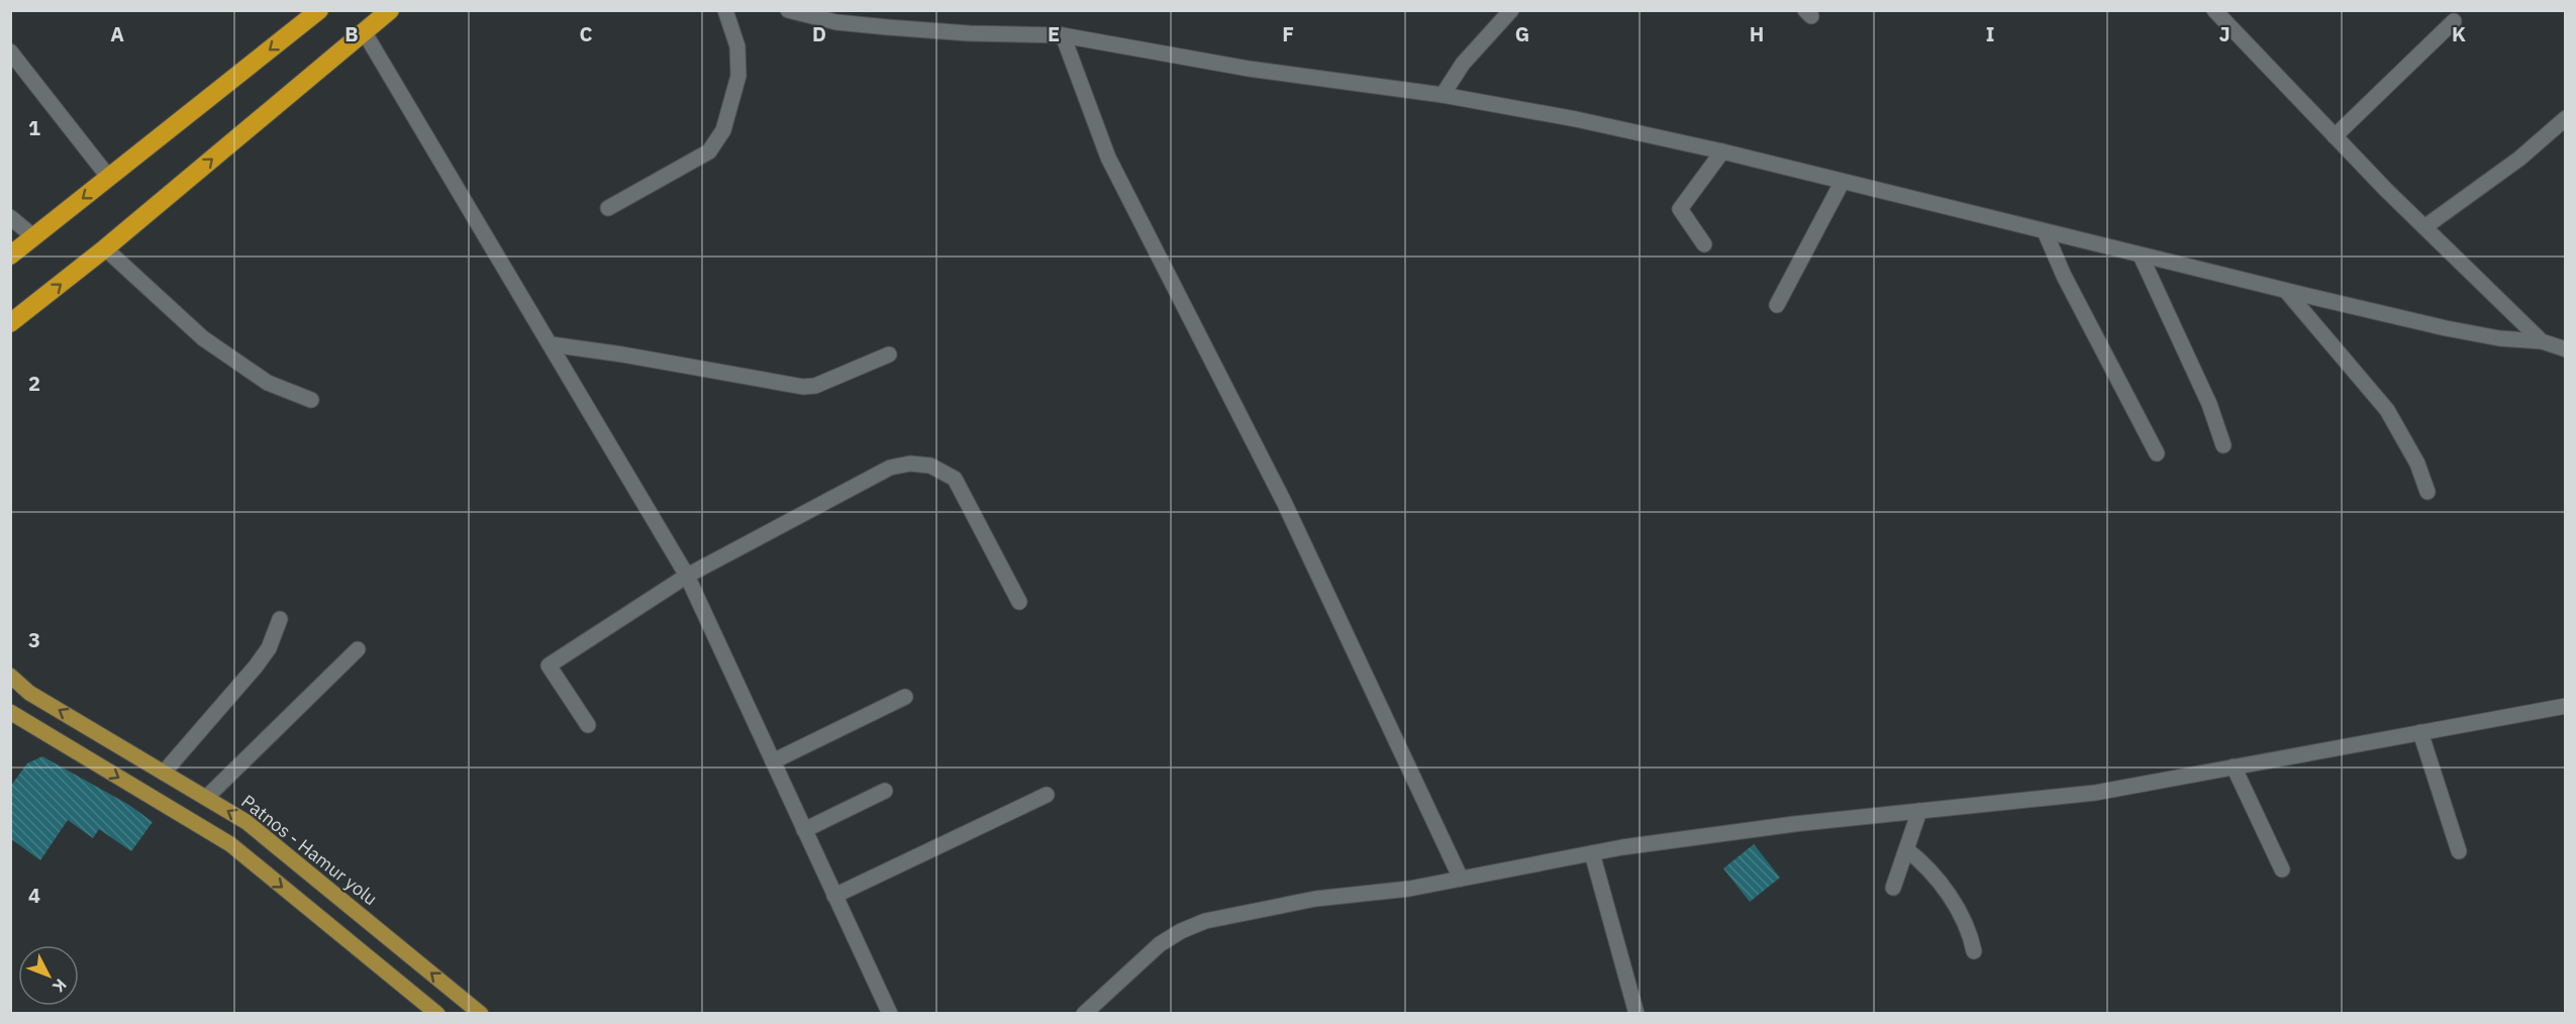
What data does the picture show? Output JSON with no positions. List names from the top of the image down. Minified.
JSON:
{"streets":{"main road":["Patnos - Hamur yolu"]},"north":"bottom right","grid":{"columns":["A","B","C","D","E","F","G","H","I","J","K"],"rows":["1","2","3","4"]}}
